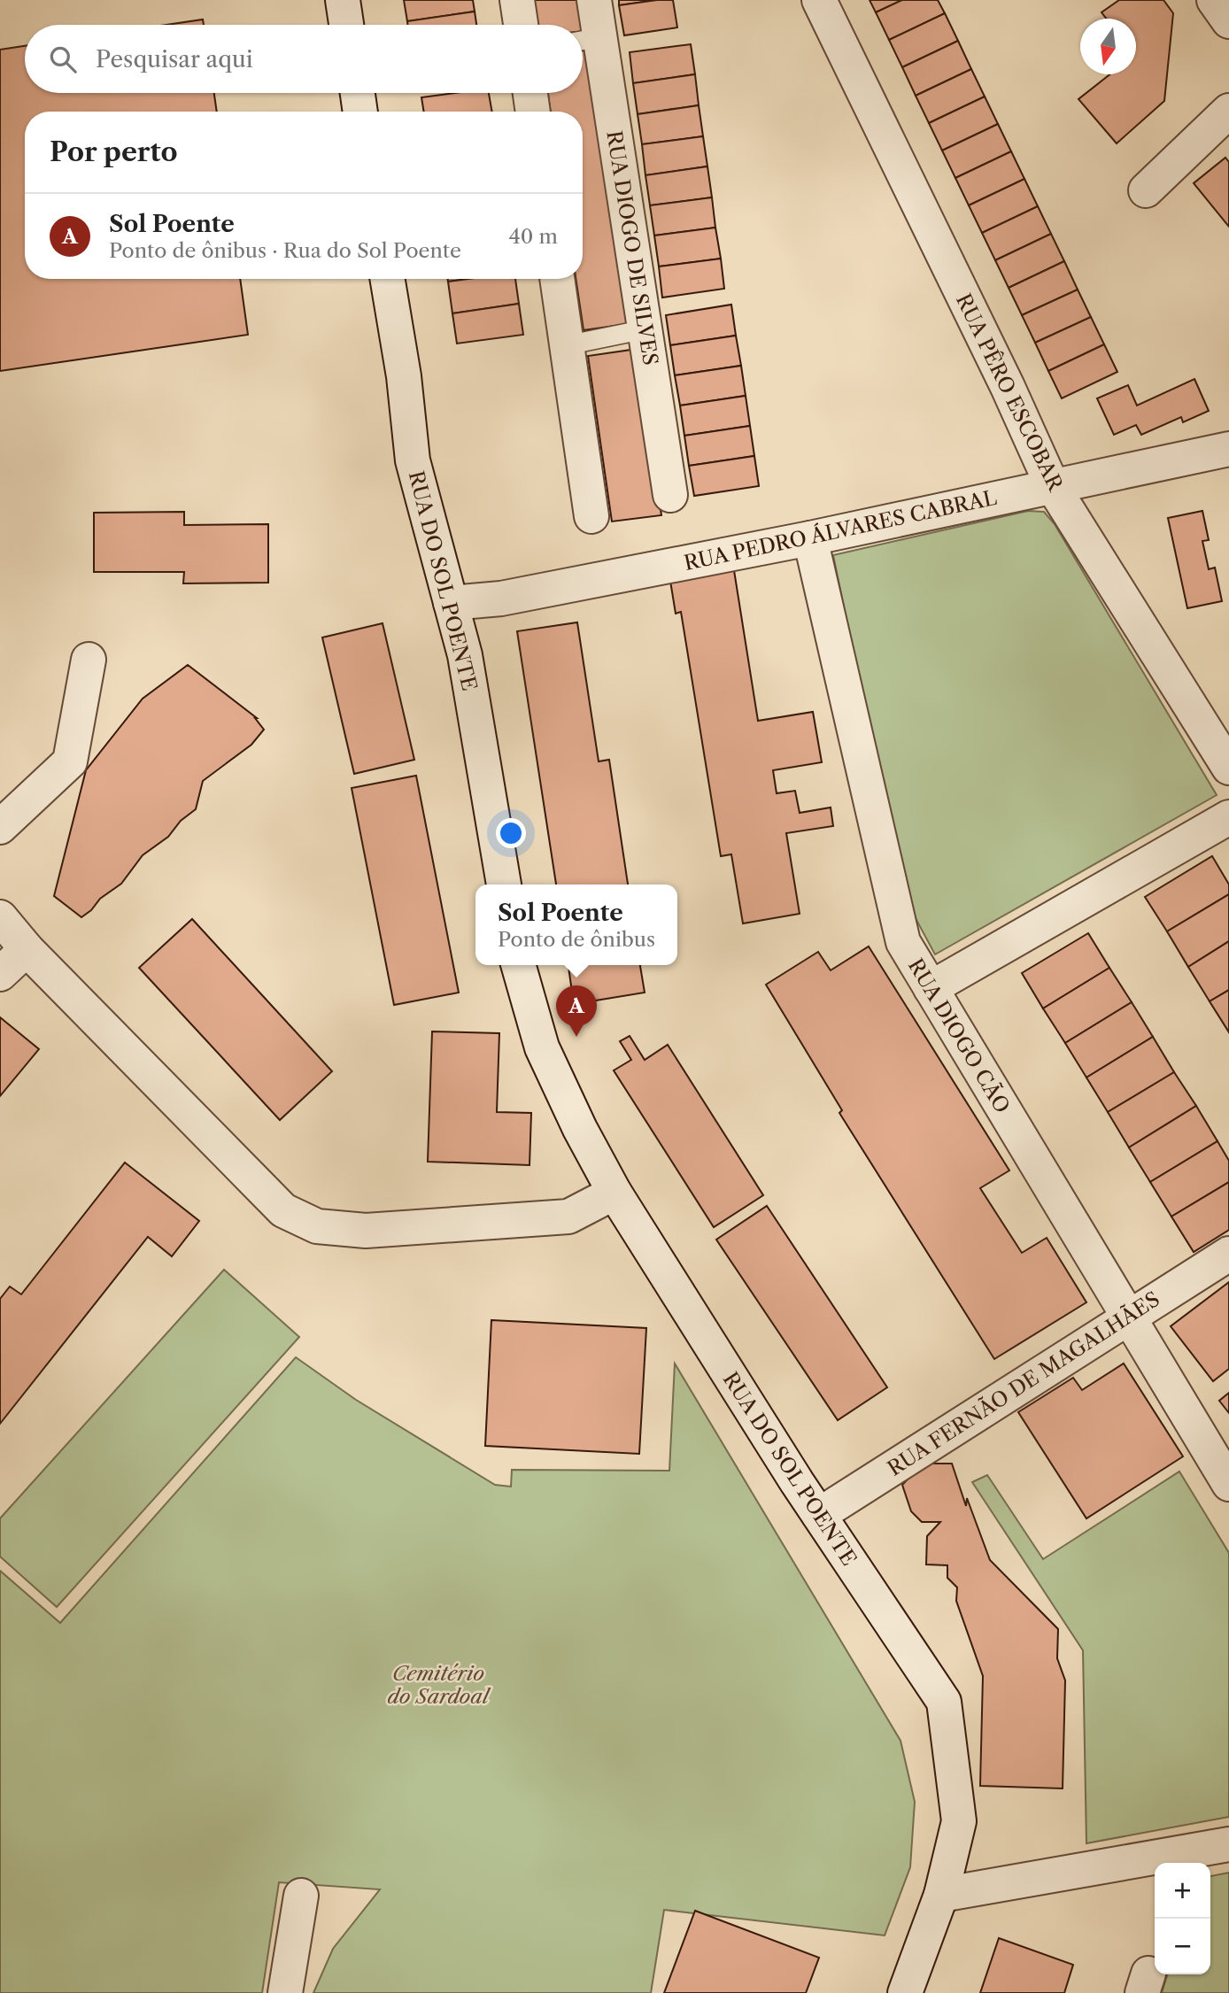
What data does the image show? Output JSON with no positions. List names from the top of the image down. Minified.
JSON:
{"streets":{"street":["RUA DIOGO DE SILVES","RUA PÊRO ESCOBAR","RUA PEDRO ÁLVARES CABRAL","RUA DO SOL POENTE","RUA DIOGO CÃO","RUA FERNÃO DE MAGALHÃES"]},"crossings":[["RUA PÊRO ESCOBAR","RUA PEDRO ÁLVARES CABRAL"],["RUA PEDRO ÁLVARES CABRAL","RUA DO SOL POENTE"],["RUA PEDRO ÁLVARES CABRAL","RUA DIOGO CÃO"],["RUA DO SOL POENTE","RUA FERNÃO DE MAGALHÃES"],["RUA DIOGO CÃO","RUA FERNÃO DE MAGALHÃES"]],"parks":["Cemitério do Sardoal"],"north":"bottom","page":{"search":"Pesquisar aqui","heading":"Por perto","list":[{"mark":"A","name":"Sol Poente","note":"Ponto de ônibus · Rua do Sol Poente","value":"40 m"}],"popup":["Sol Poente","Ponto de ônibus"],"pins":"A","map_buttons":["+","−"]}}
